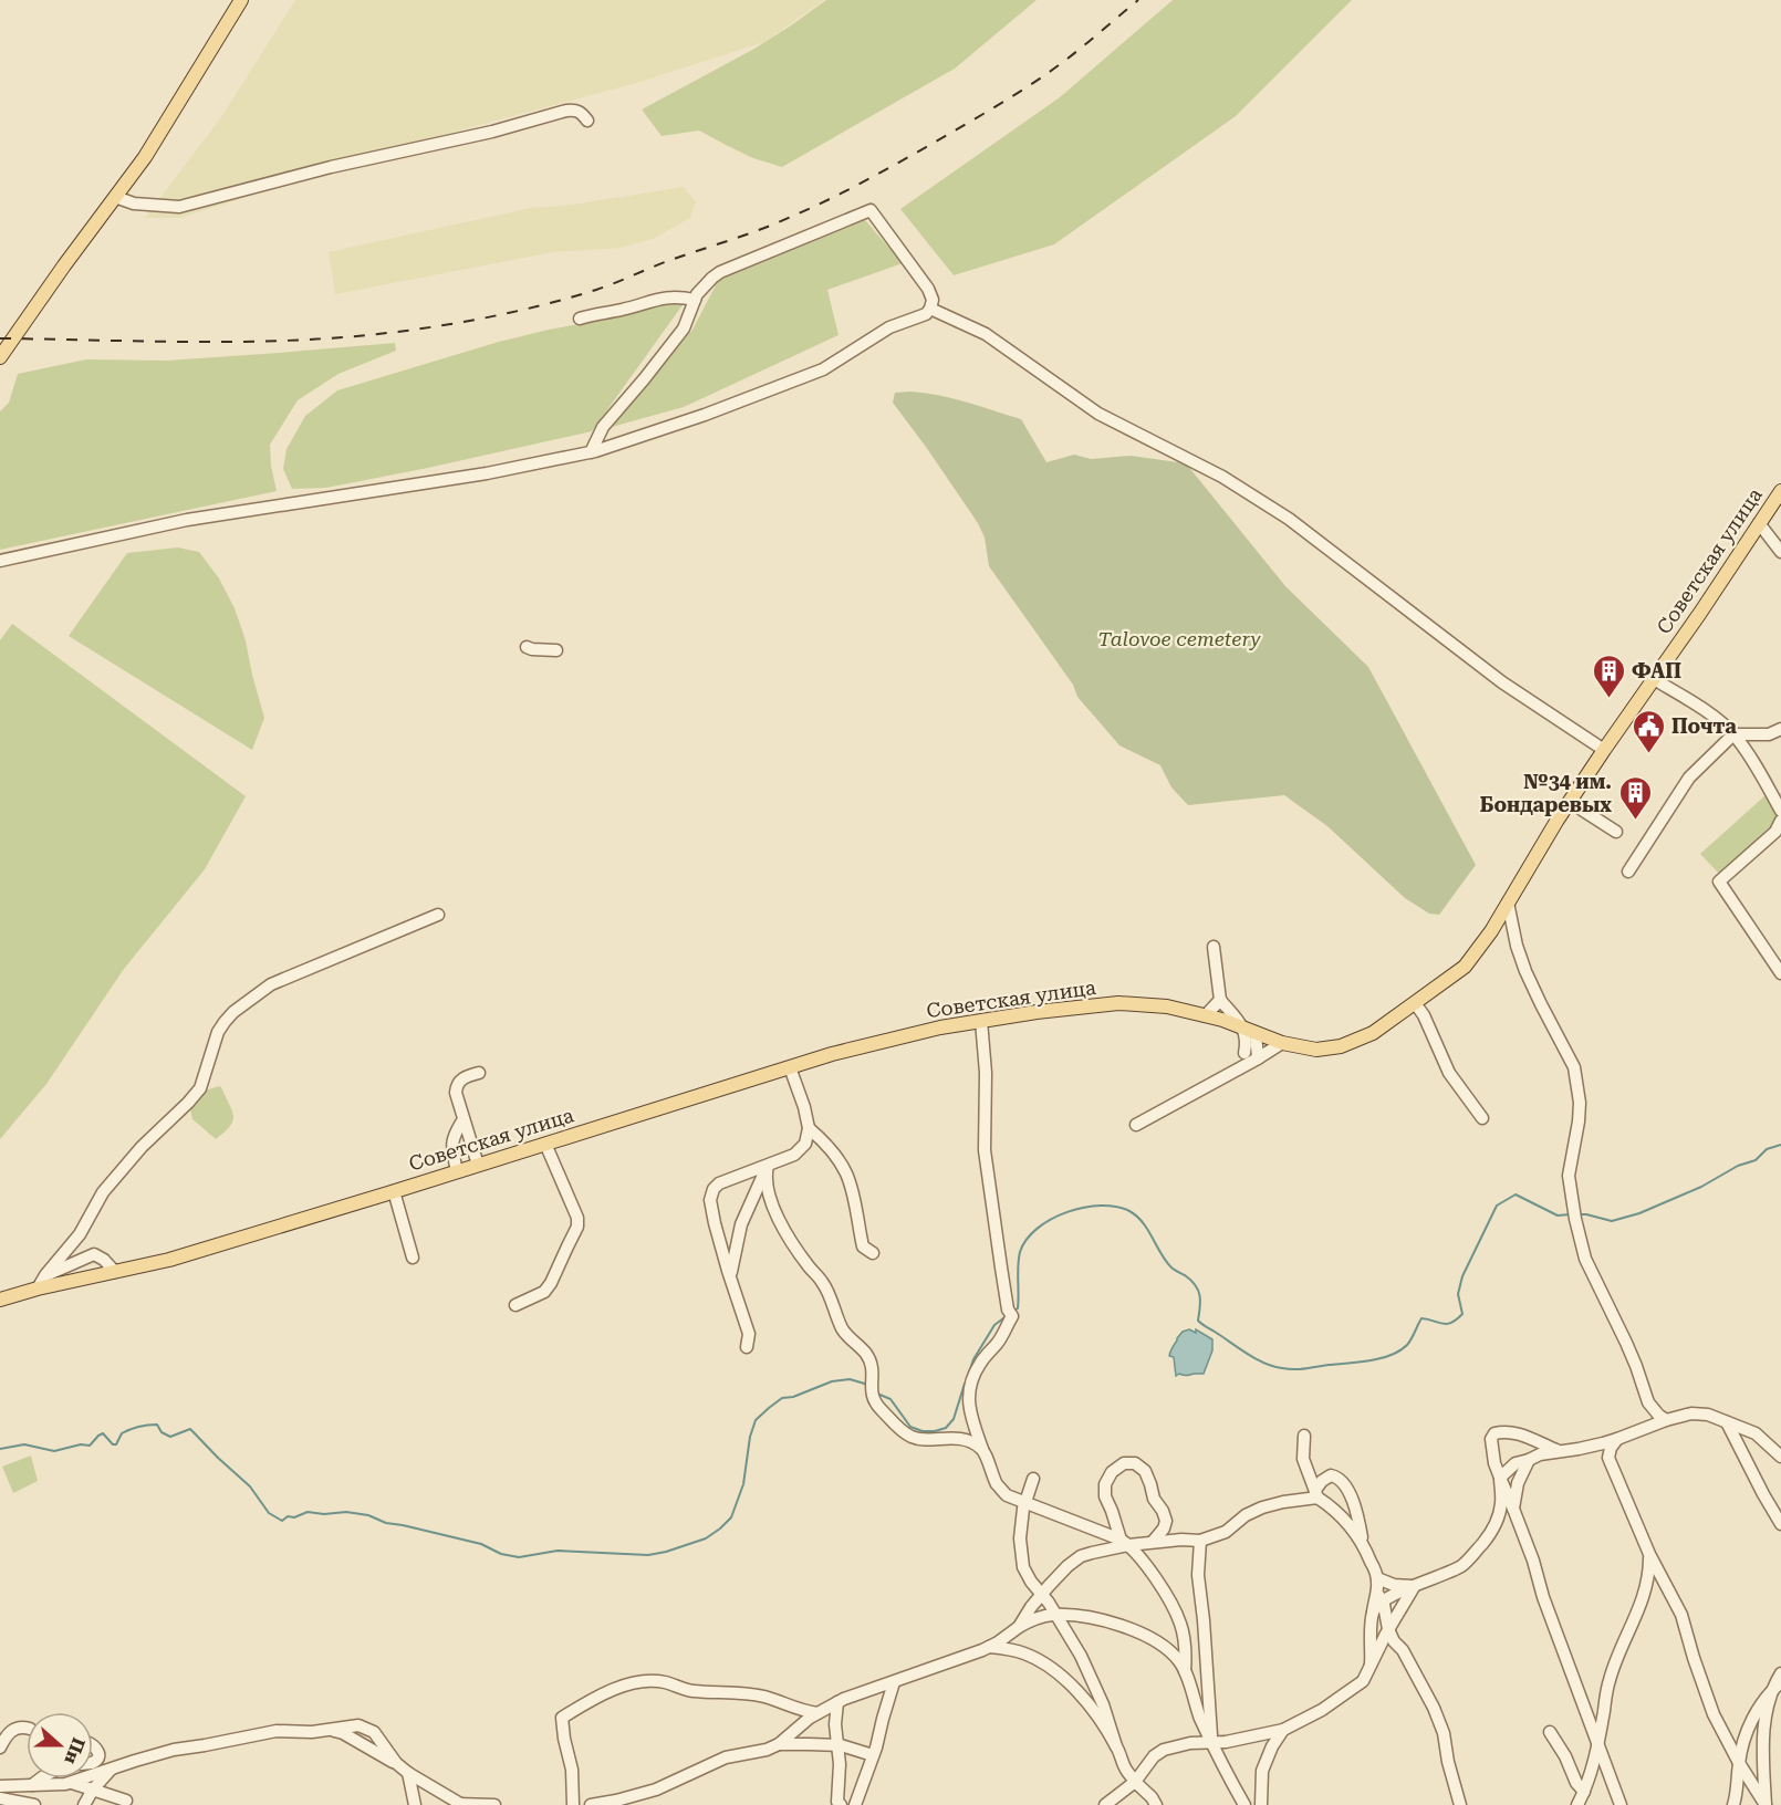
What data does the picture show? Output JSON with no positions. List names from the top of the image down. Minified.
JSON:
{"streets":{"main road":["Советская улица"]},"parks":["Talovoe cemetery"],"places":{"building":["ФАП","№34 им. Бондаревых"],"public building":["Почта"]},"north":"right"}
